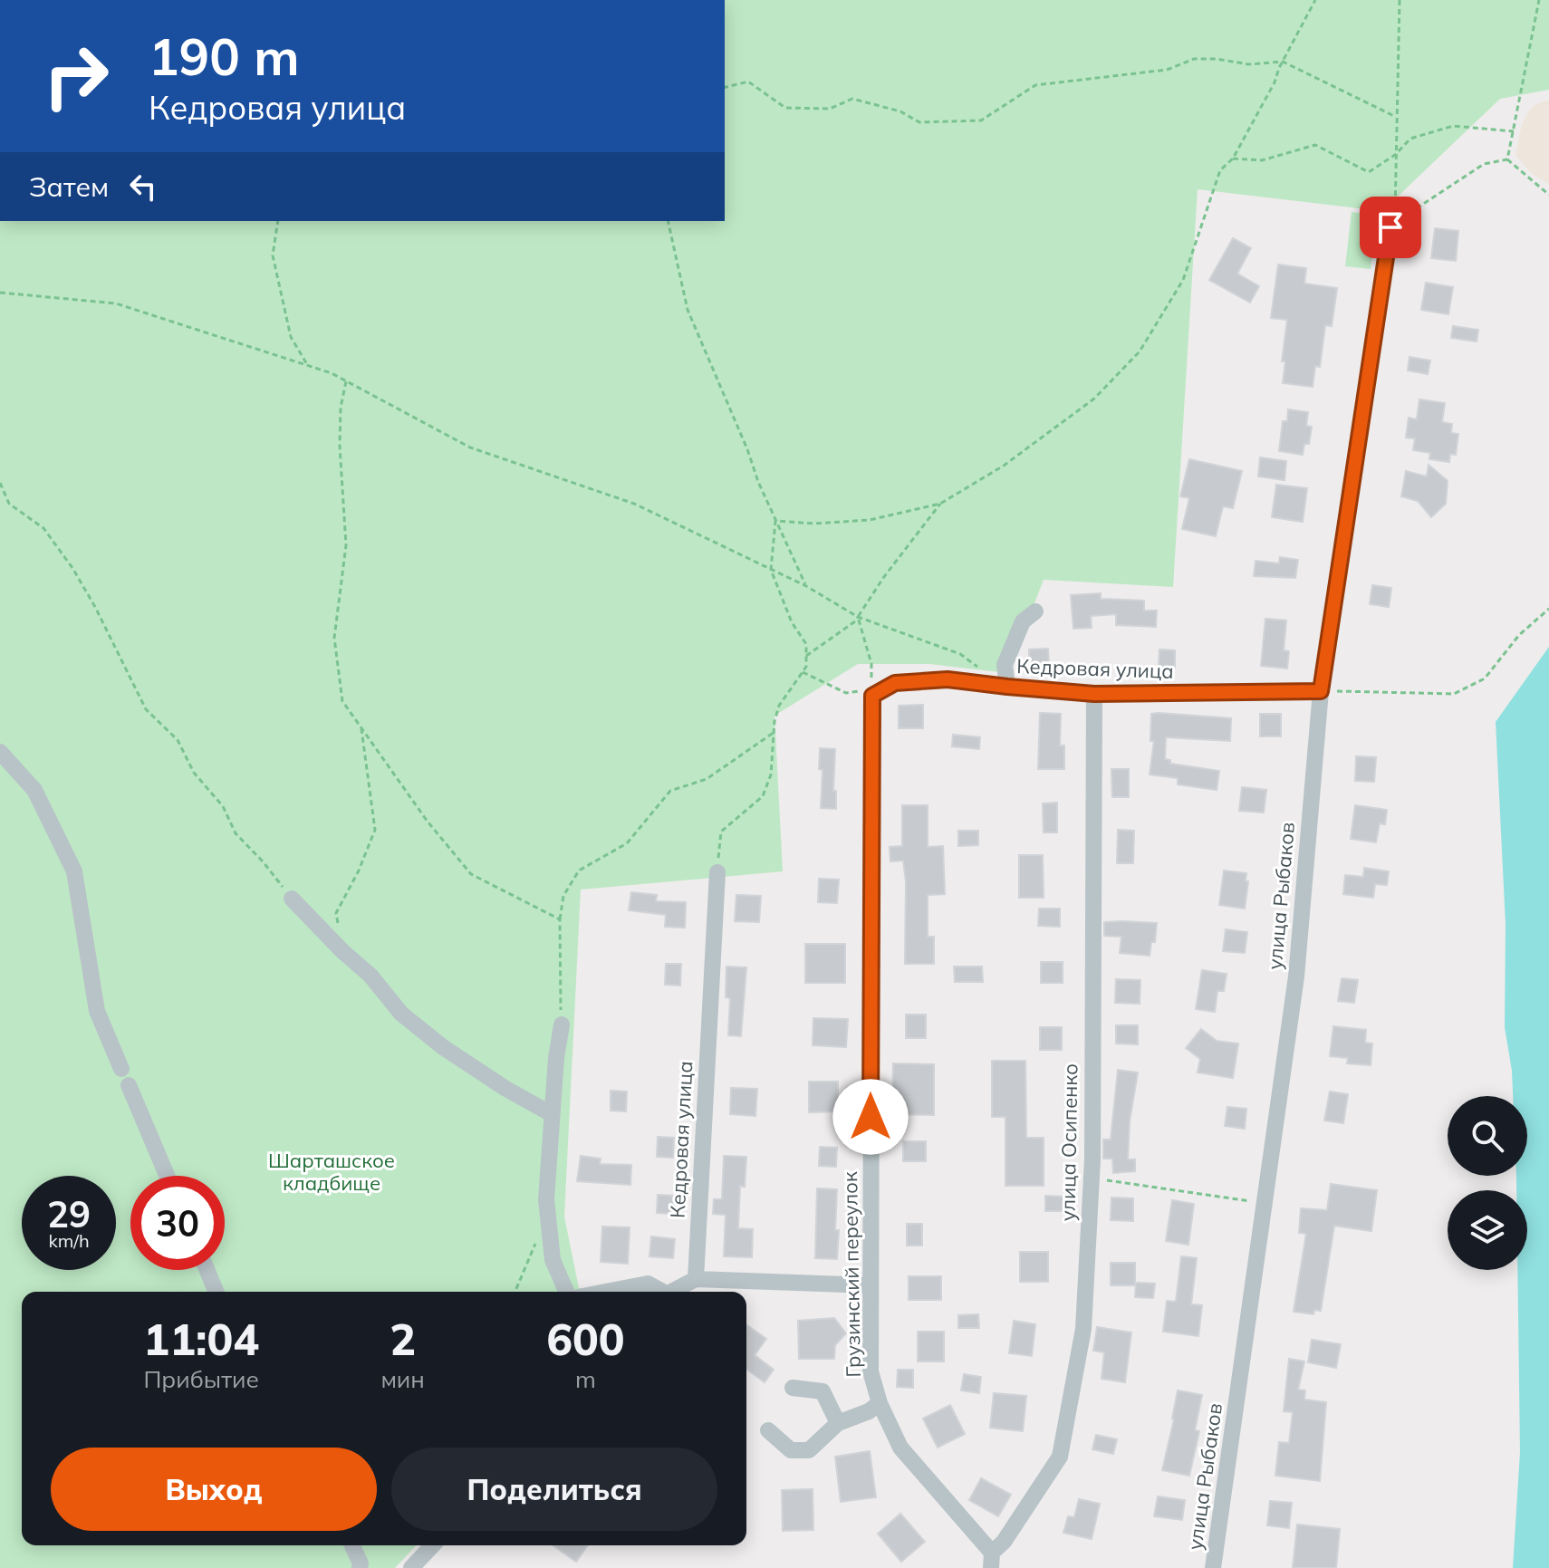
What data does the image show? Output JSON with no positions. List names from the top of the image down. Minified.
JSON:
{"streets":{"street":["Кедровая улица","улица Рыбаков","улица Осипенко","Грузинский переулок"]},"crossings":[["Кедровая улица","улица Рыбаков"],["Кедровая улица","улица Осипенко"],["Кедровая улица","Грузинский переулок"],["улица Осипенко","Грузинский переулок"]],"parks":["Шарташское кладбище"],"page":{"turn":["190 m","Кедровая улица"],"then":"Затем","speed":"29 km/h","limit":"30","eta":["11:04","Прибытие","2","мин","600","m"],"buttons":["Выход","Поделиться"]}}
